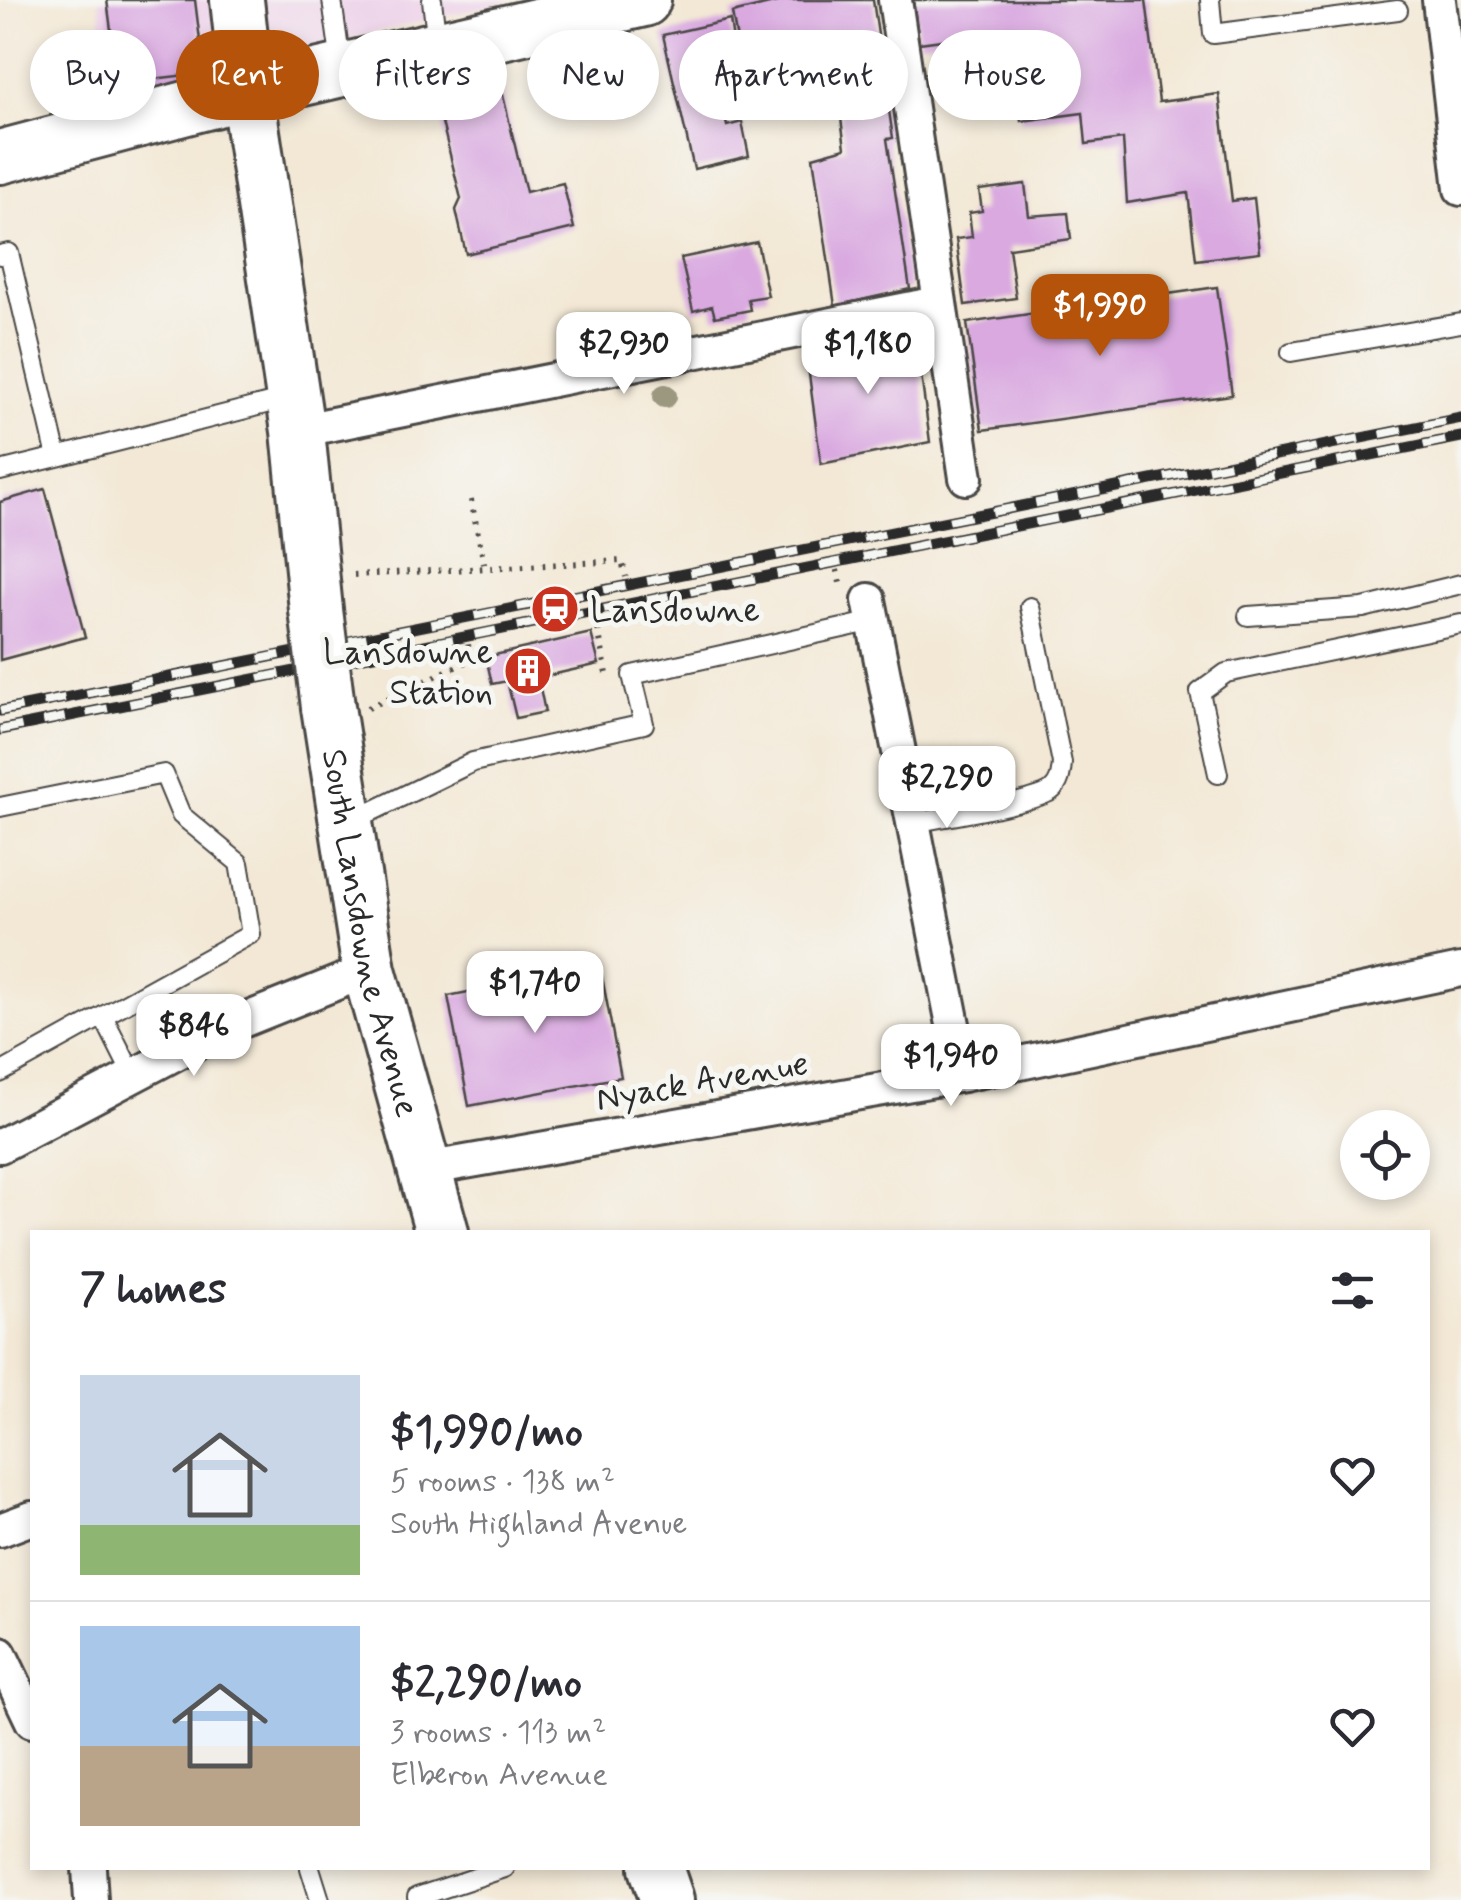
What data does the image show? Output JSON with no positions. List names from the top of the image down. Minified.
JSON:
{"streets":{"main road":["South Lansdowne Avenue"],"street":["Nyack Avenue"]},"crossings":[["South Lansdowne Avenue","Nyack Avenue"]],"places":{"station":["Lansdowne"],"building":["Lansdowne Station"]},"page":{"chip":["Buy","Rent","Filters","New","Apartment","House"],"price":["$1,990","$2,930","$1,180","$2,290","$1,740","$846","$1,940"],"heading":"7 homes","list":[{"name":"$1,990/mo","note":"5 rooms · 138 m² · South Highland Avenue"},{"name":"$2,290/mo","note":"3 rooms · 113 m² · Elberon Avenue"}]}}
